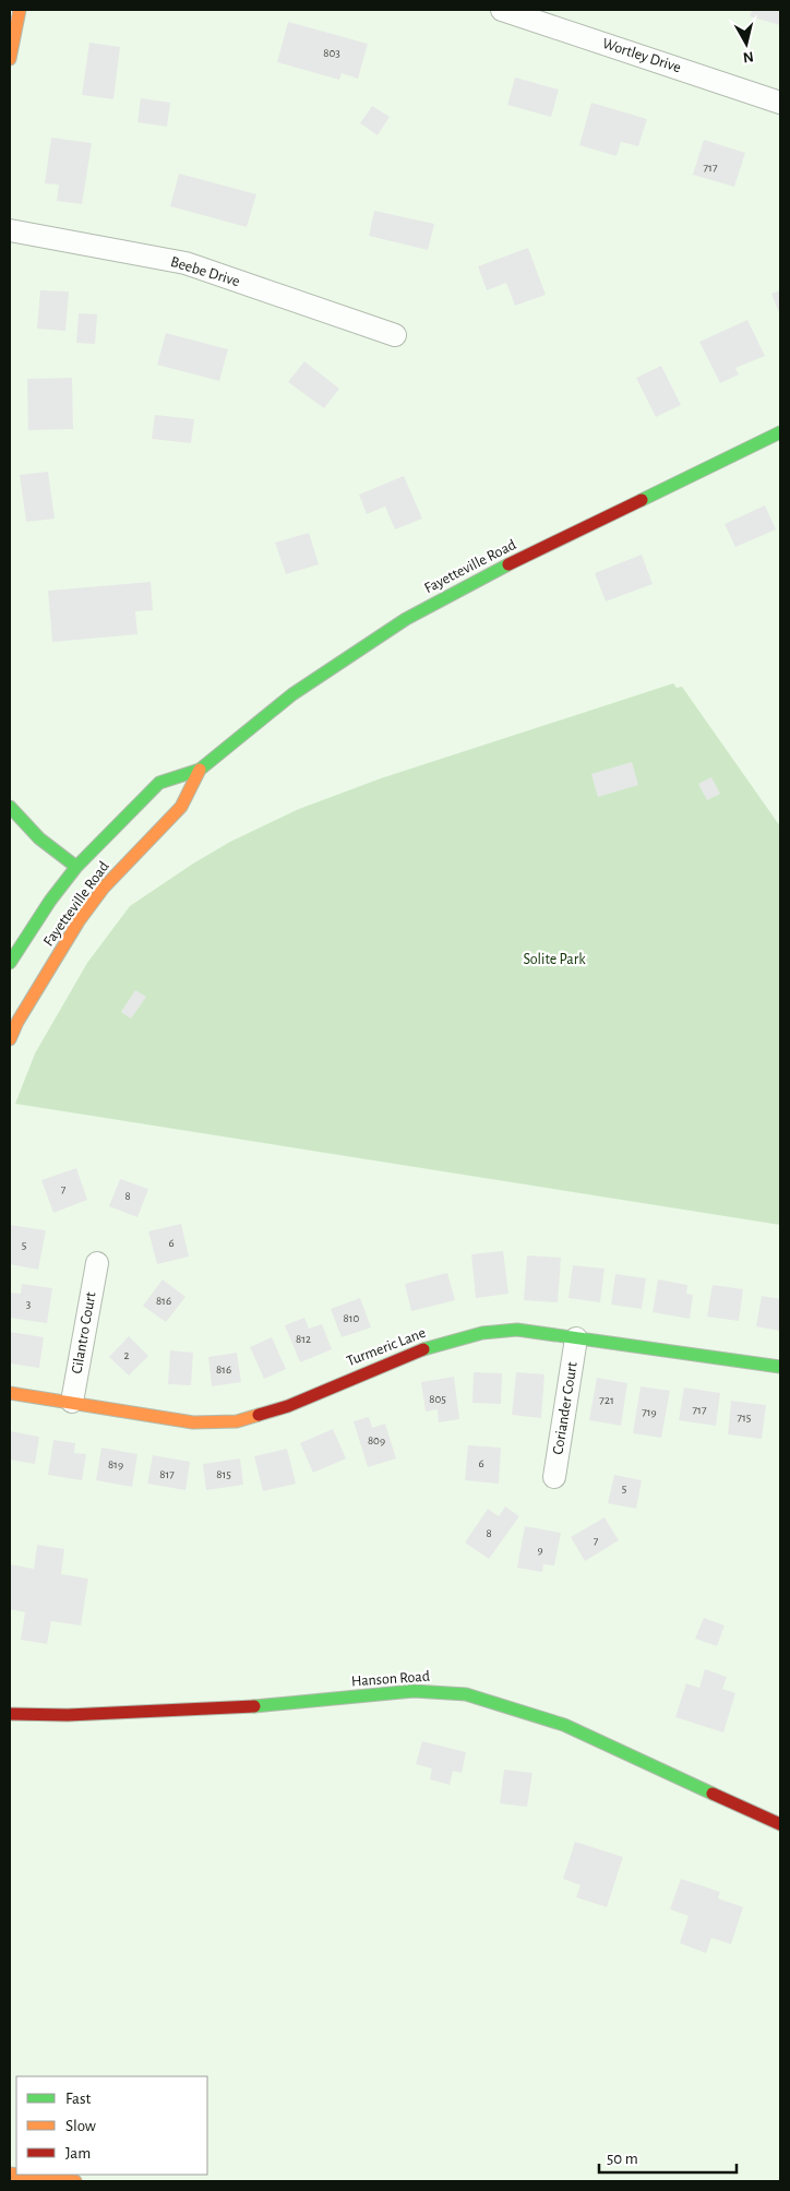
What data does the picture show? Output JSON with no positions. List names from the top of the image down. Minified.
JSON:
{"streets":{"street":["Wortley Drive","Beebe Drive","Fayetteville Road","Cilantro Court","Turmeric Lane","Coriander Court","Hanson Road"]},"crossings":[["Cilantro Court","Turmeric Lane"],["Turmeric Lane","Coriander Court"]],"parks":["Solite Park"],"house_numbers":["803","717","7","8","6","5","816","3","810","812","2","816","805","721","717","719","715","809","6","819","817","815","5","8","7","9"],"legend":["Fast","Slow","Jam"],"scale_bar":"50 m","north":"bottom"}
